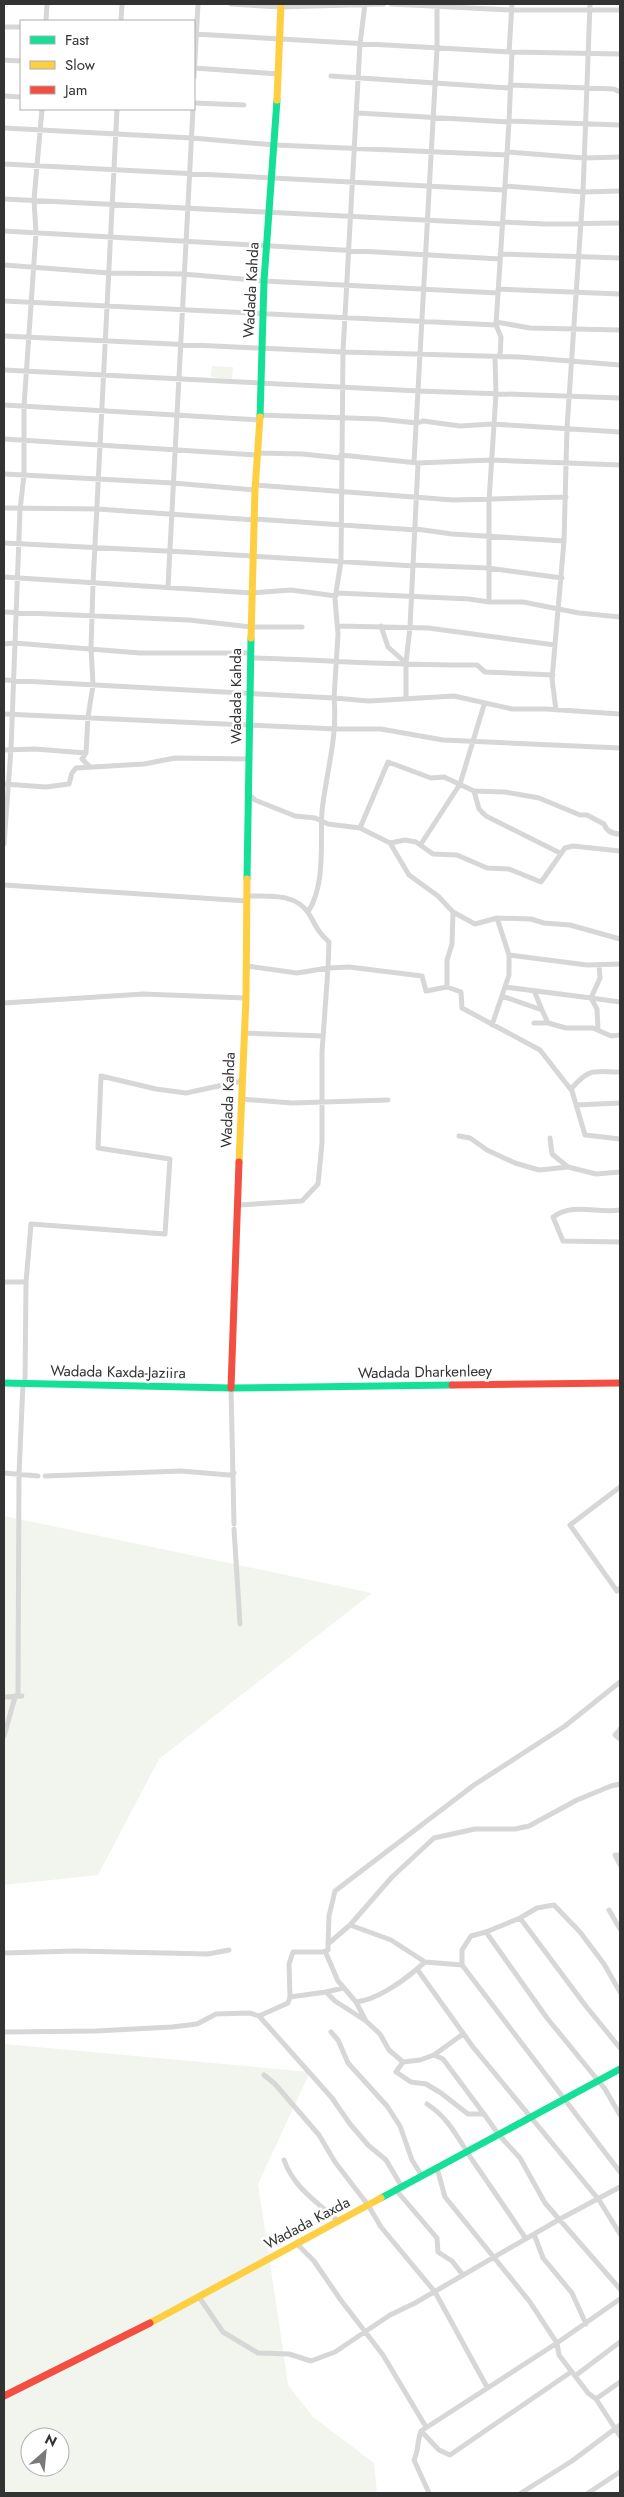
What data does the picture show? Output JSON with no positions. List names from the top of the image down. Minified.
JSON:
{"streets":{"main road":["Wadada Kahda","Wadada Kaxda-Jaziira","Wadada Dharkenleey","Wadada Kaxda"]},"crossings":[["Wadada Kahda","Wadada Kaxda-Jaziira"],["Wadada Kahda","Wadada Dharkenleey"],["Wadada Kaxda-Jaziira","Wadada Dharkenleey"]],"legend":["Fast","Slow","Jam"],"north":"top right"}
